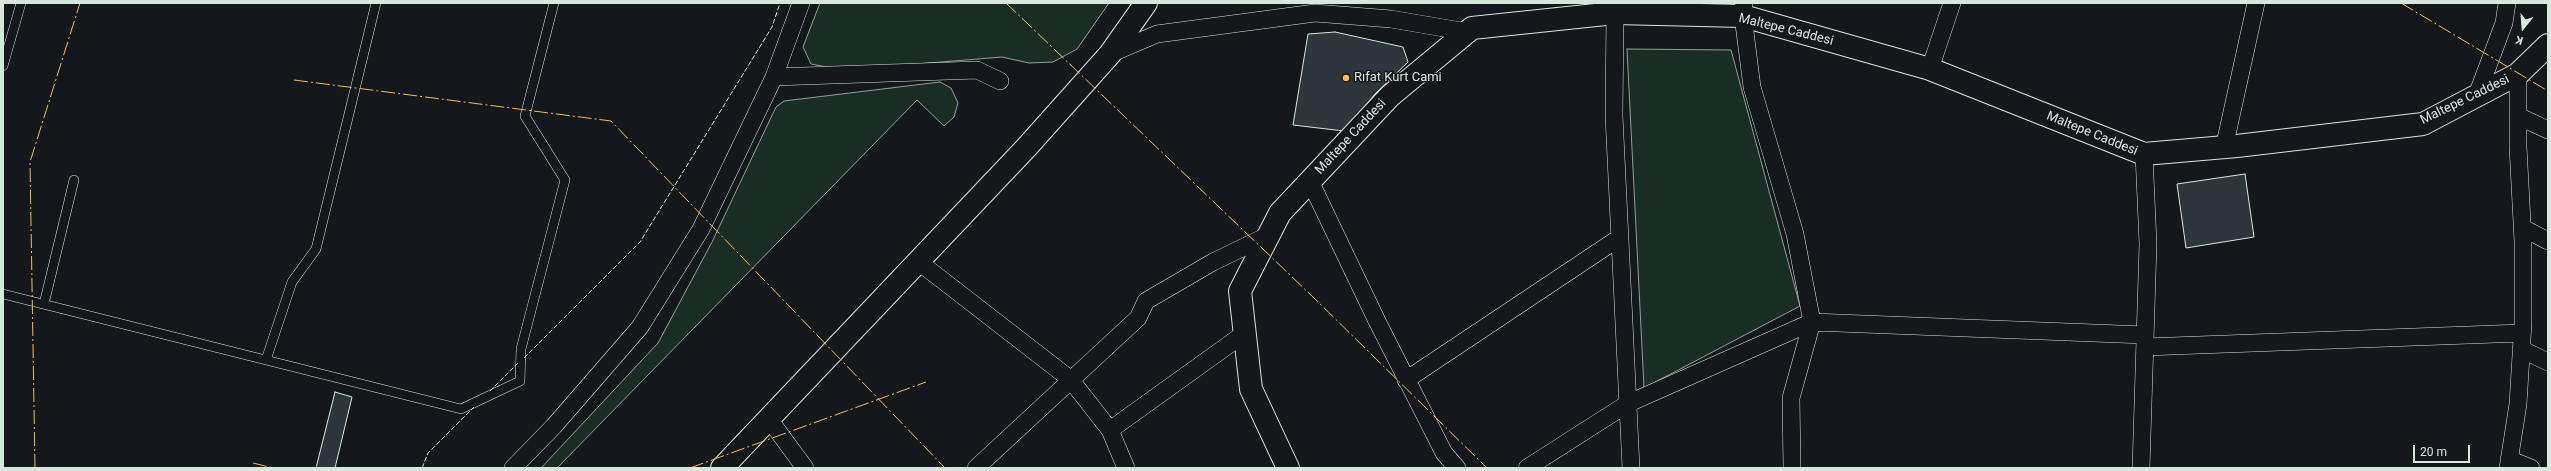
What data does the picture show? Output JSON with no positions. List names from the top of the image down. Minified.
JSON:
{"streets":{"street":["Maltepe Caddesi"]},"places":["Rıfat Kurt Cami"],"scale_bar":"20 m","north":"bottom"}
